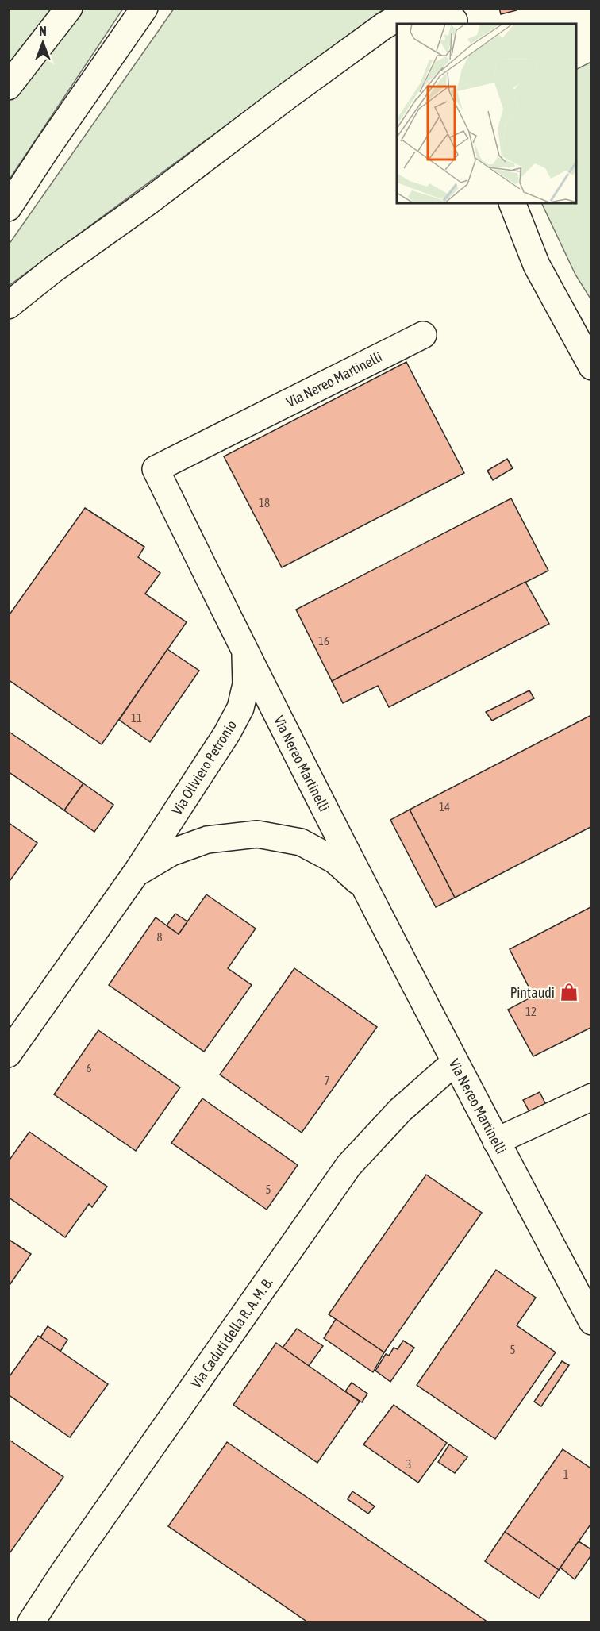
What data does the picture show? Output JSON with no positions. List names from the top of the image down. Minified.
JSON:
{"streets":{"main road":["Via Nereo Martinelli","Via Oliviero Petronio","Via Caduti della R. A. M. B."]},"crossings":[["Via Nereo Martinelli","Via Oliviero Petronio"],["Via Nereo Martinelli","Via Caduti della R. A. M. B."]],"places":{"shop":["Pintaudi"]},"house_numbers":["18","16","11","14","8","12","6","7","5","5","3","1"],"north":"top"}
